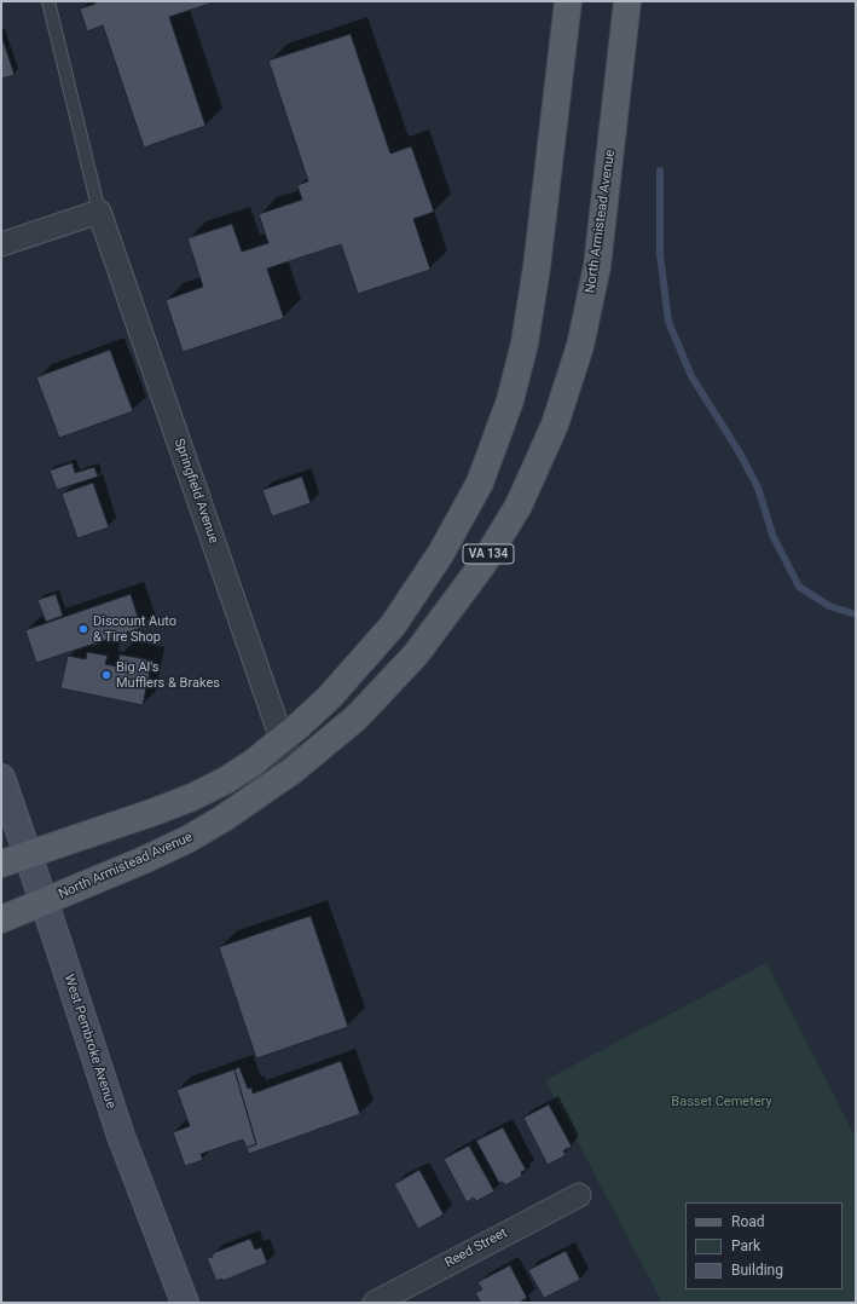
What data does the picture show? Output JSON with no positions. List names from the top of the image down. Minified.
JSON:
{"streets":{"main road":["North Armistead Avenue","VA 134","West Pembroke Avenue"],"street":["Springfield Avenue","Reed Street"]},"crossings":[["North Armistead Avenue","Springfield Avenue"],["North Armistead Avenue","West Pembroke Avenue"],["Springfield Avenue","VA 134"],["VA 134","West Pembroke Avenue"]],"parks":["Basset Cemetery"],"places":["Discount Auto & Tire Shop","Big Al's Mufflers & Brakes"],"legend":["Road","Park","Building"]}
